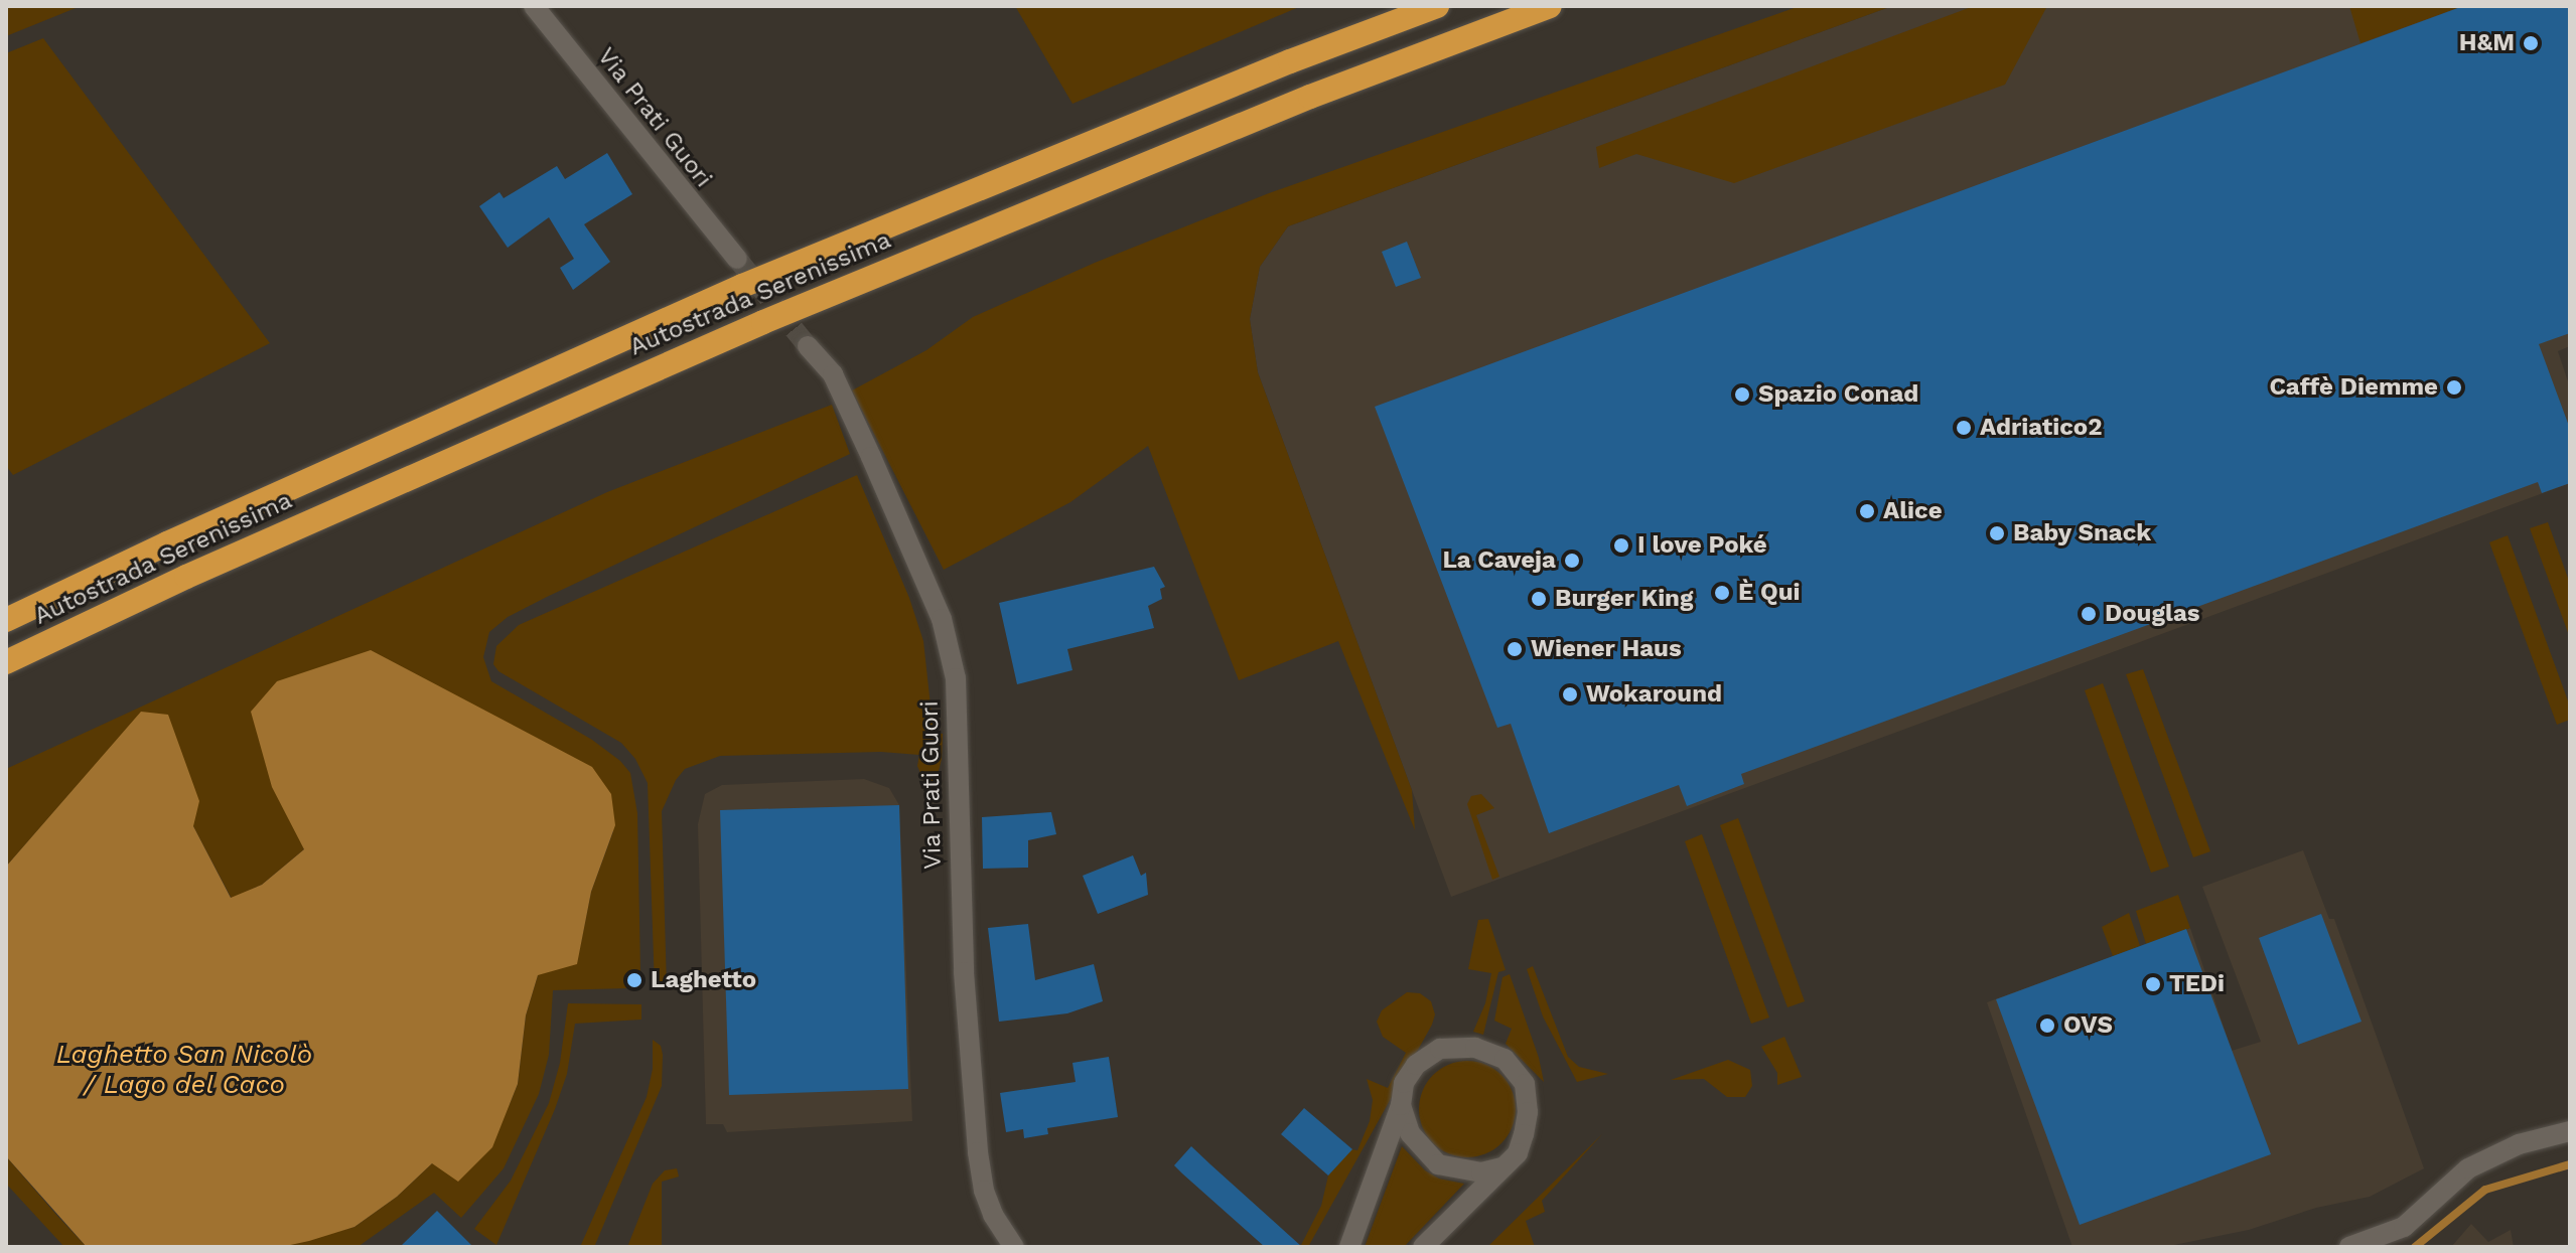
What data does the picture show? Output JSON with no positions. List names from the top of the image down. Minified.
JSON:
{"streets":{"highway":["Autostrada Serenissima"],"street":["Via Prati Guori"]},"water":["Laghetto San Nicolò / Lago del Caco"],"places":["H&M","Caffè Diemme","Spazio Conad","Adriatico2","Alice","Baby Snack","I love Poké","La Caveja","È Qui","Burger King","Douglas","Wiener Haus","Wokaround","Laghetto","TEDi","OVS"]}
